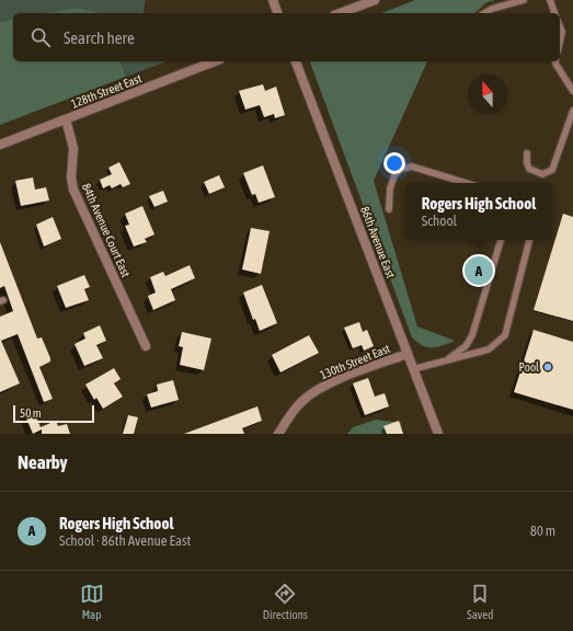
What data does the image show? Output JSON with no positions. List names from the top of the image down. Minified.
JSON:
{"streets":{"street":["128th Street East","84th Avenue Court East","86th Avenue East","130th Street East"]},"crossings":[["128th Street East","84th Avenue Court East"],["86th Avenue East","130th Street East"]],"places":["Pool"],"scale_bar":"50 m","north":"top","page":{"search":"Search here","popup":["Rogers High School","School"],"pins":"A","scale":"50 m","heading":"Nearby","list":[{"mark":"A","name":"Rogers High School","note":"School · 86th Avenue East","value":"80 m"}],"nav":["Map","Directions","Saved"]}}
